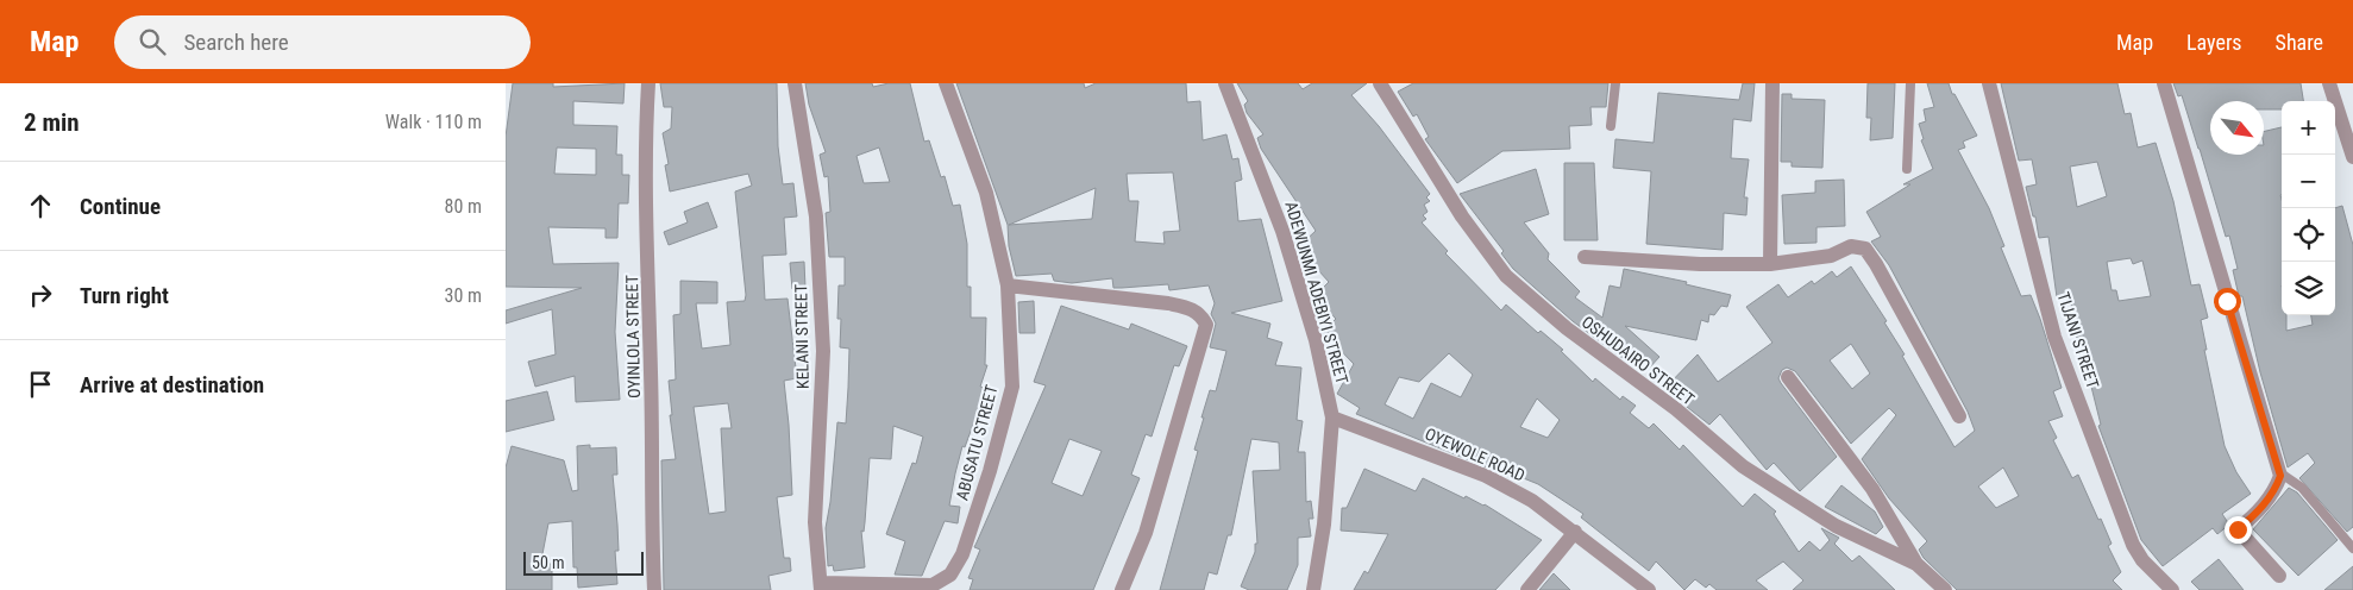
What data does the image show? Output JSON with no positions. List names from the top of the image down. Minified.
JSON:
{"streets":{"street":["ADEWUNMI ADEBIYI STREET","OYINLOLA STREET","KELANI STREET","TIJANI STREET","OSHUDAIRO STREET","ABUSATU STREET","OYEWOLE ROAD"]},"crossings":[["ADEWUNMI ADEBIYI STREET","OYEWOLE ROAD"],["KELANI STREET","ABUSATU STREET"]],"scale_bar":"50 m","north":"bottom right","page":{"header":"Map","search":"Search here","nav":["Map","Layers","Share"],"heading":["2 min","Walk · 110 m"],"map_buttons":["+","−"],"list":[["Continue","80 m"],["Turn right","30 m"],"Arrive at destination"],"scale":"50 m"}}
